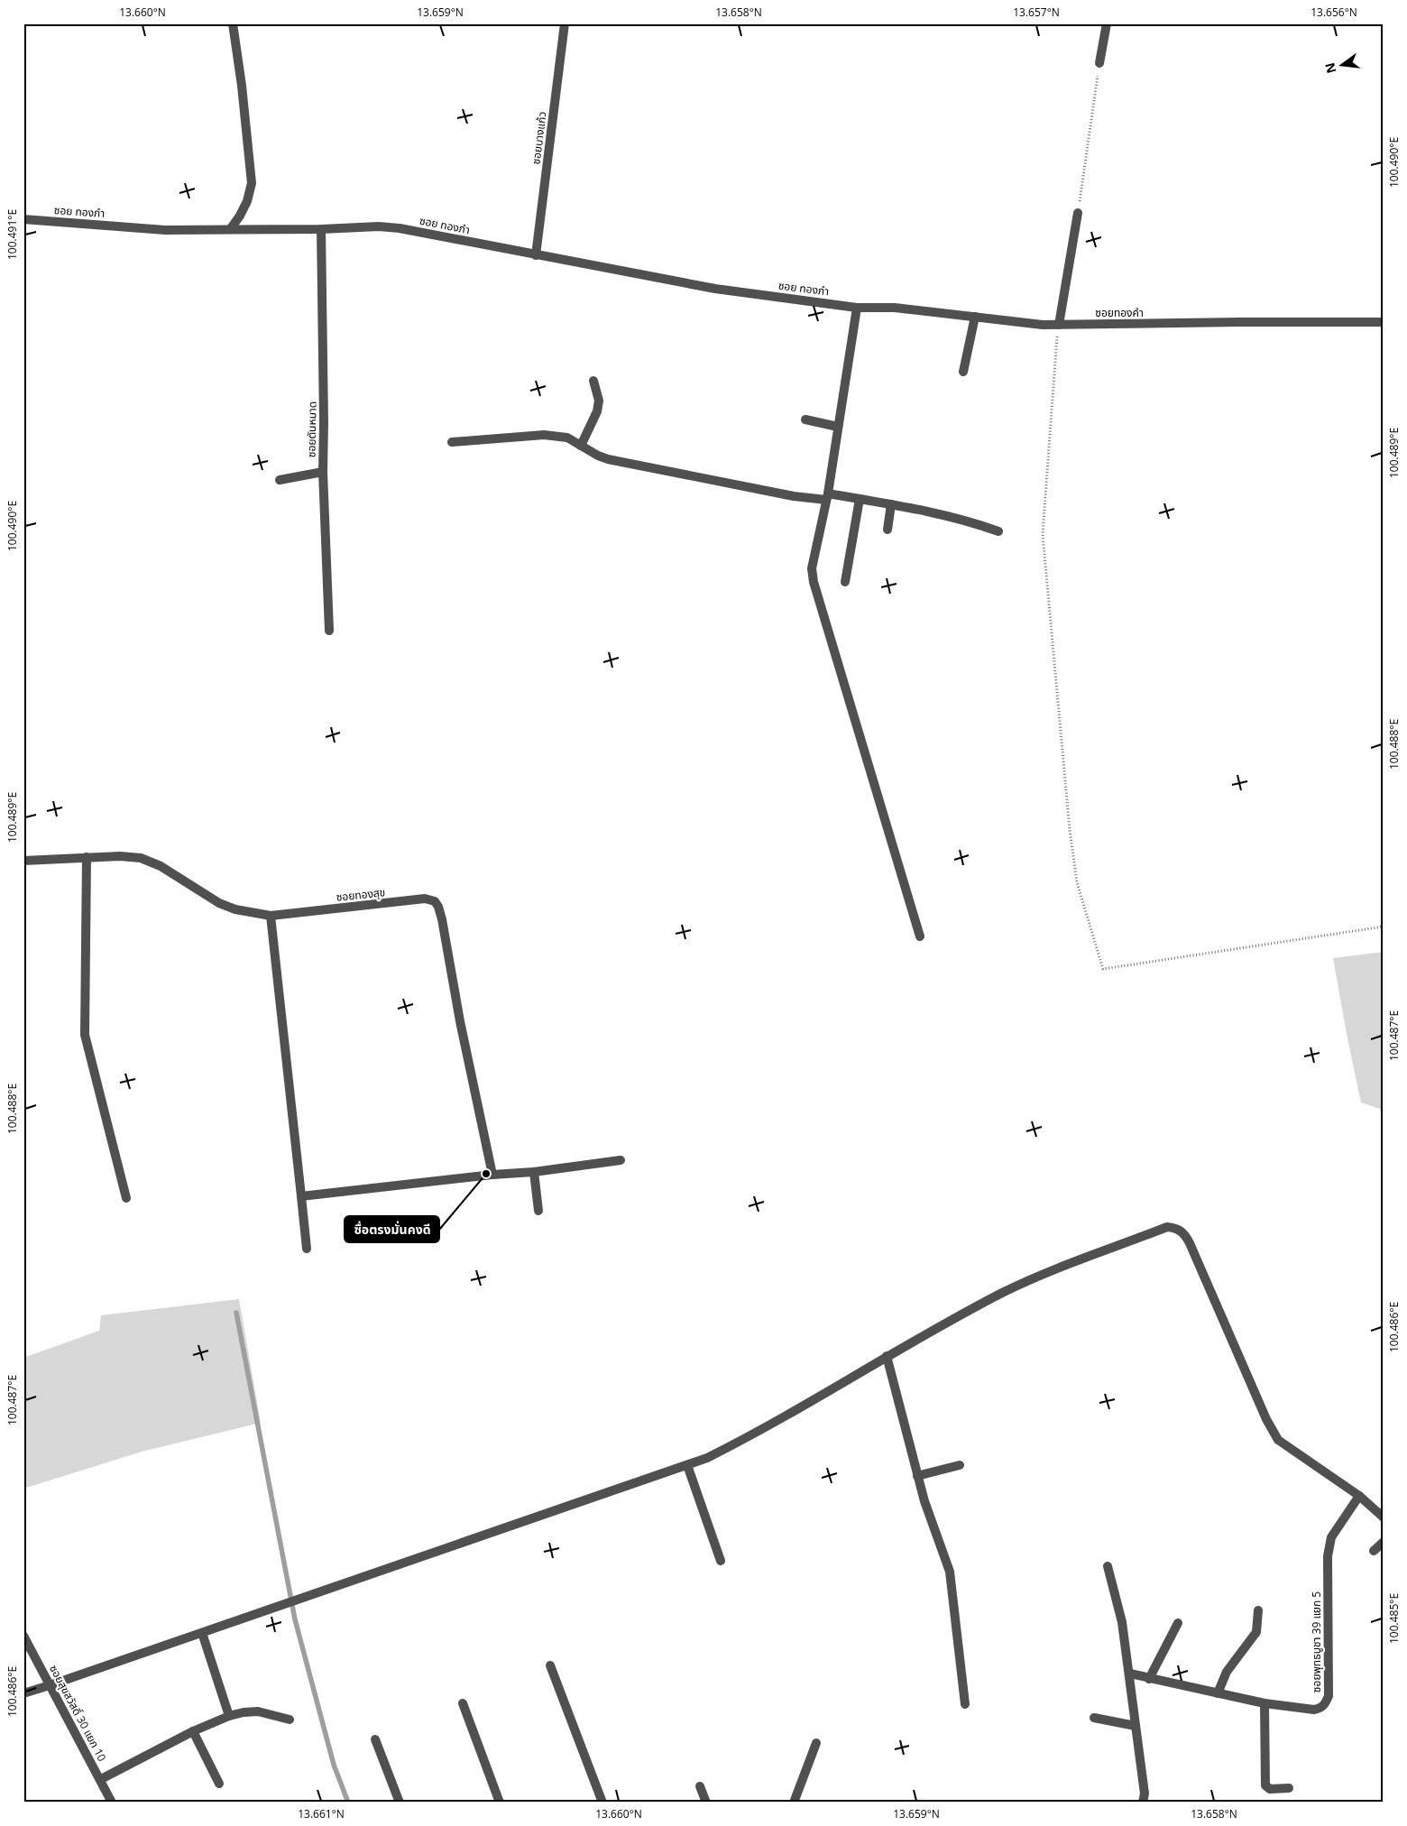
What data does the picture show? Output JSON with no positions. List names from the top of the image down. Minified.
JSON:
{"streets":{"street":["ซอยบางแก้ว","ซอย ทองภํา","ซอยทองคำ","ซอยตันหมาด","ซอยทองสุข","ซอยพุทธบูชา 39 แยก 5","ซอยสุขสวัสดิ์ 30 แยก 10"]},"crossings":[["ซอยบางแก้ว","ซอย ทองภํา"],["ซอย ทองภํา","ซอยทองคำ"],["ซอย ทองภํา","ซอยตันหมาด"]],"places":["ซื่อตรงมั่นคงดี"],"north":"left","coordinates":["13.660°N","13.659°N","13.658°N","13.657°N","13.656°N","100.490°E","100.491°E","100.489°E","100.488°E","100.487°E","100.486°E","100.485°E","13.661°N"]}
